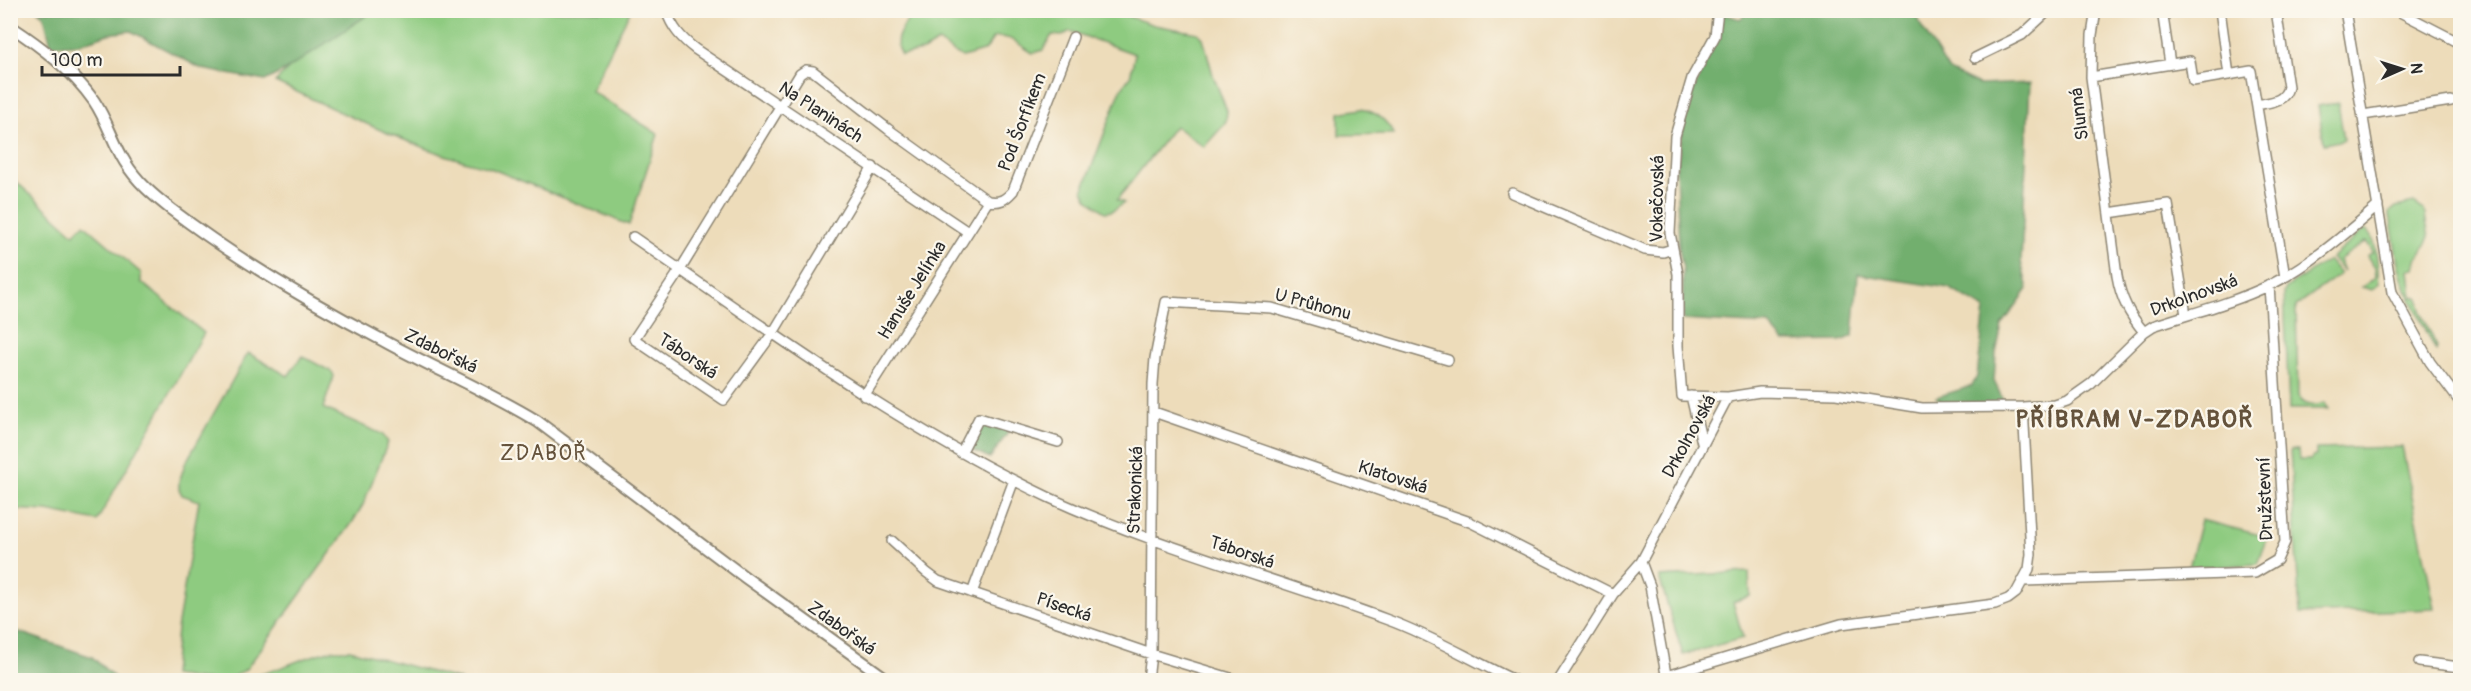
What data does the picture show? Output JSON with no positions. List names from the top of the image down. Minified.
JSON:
{"streets":{"street":["Na Planinách","Slunná","Pod Šorfíkem","Vokačovská","Hanuše Jelínka","Drkolnovská","U Průhonu","Zdabořská","Táborská","Klatovská","Strakonická","Družstevní","Písecká"]},"crossings":[["Na Planinách","Hanuše Jelínka"],["Slunná","Drkolnovská"],["Pod Šorfíkem","Hanuše Jelínka"],["Vokačovská","Drkolnovská"],["Hanuše Jelínka","Táborská"],["Drkolnovská","Klatovská"],["Drkolnovská","Družstevní"],["U Průhonu","Strakonická"],["Táborská","Strakonická"],["Klatovská","Strakonická"],["Strakonická","Písecká"]],"districts":["PŘÍBRAM V-ZDABOŘ","ZDABOŘ"],"scale_bar":"100 m","north":"right"}
